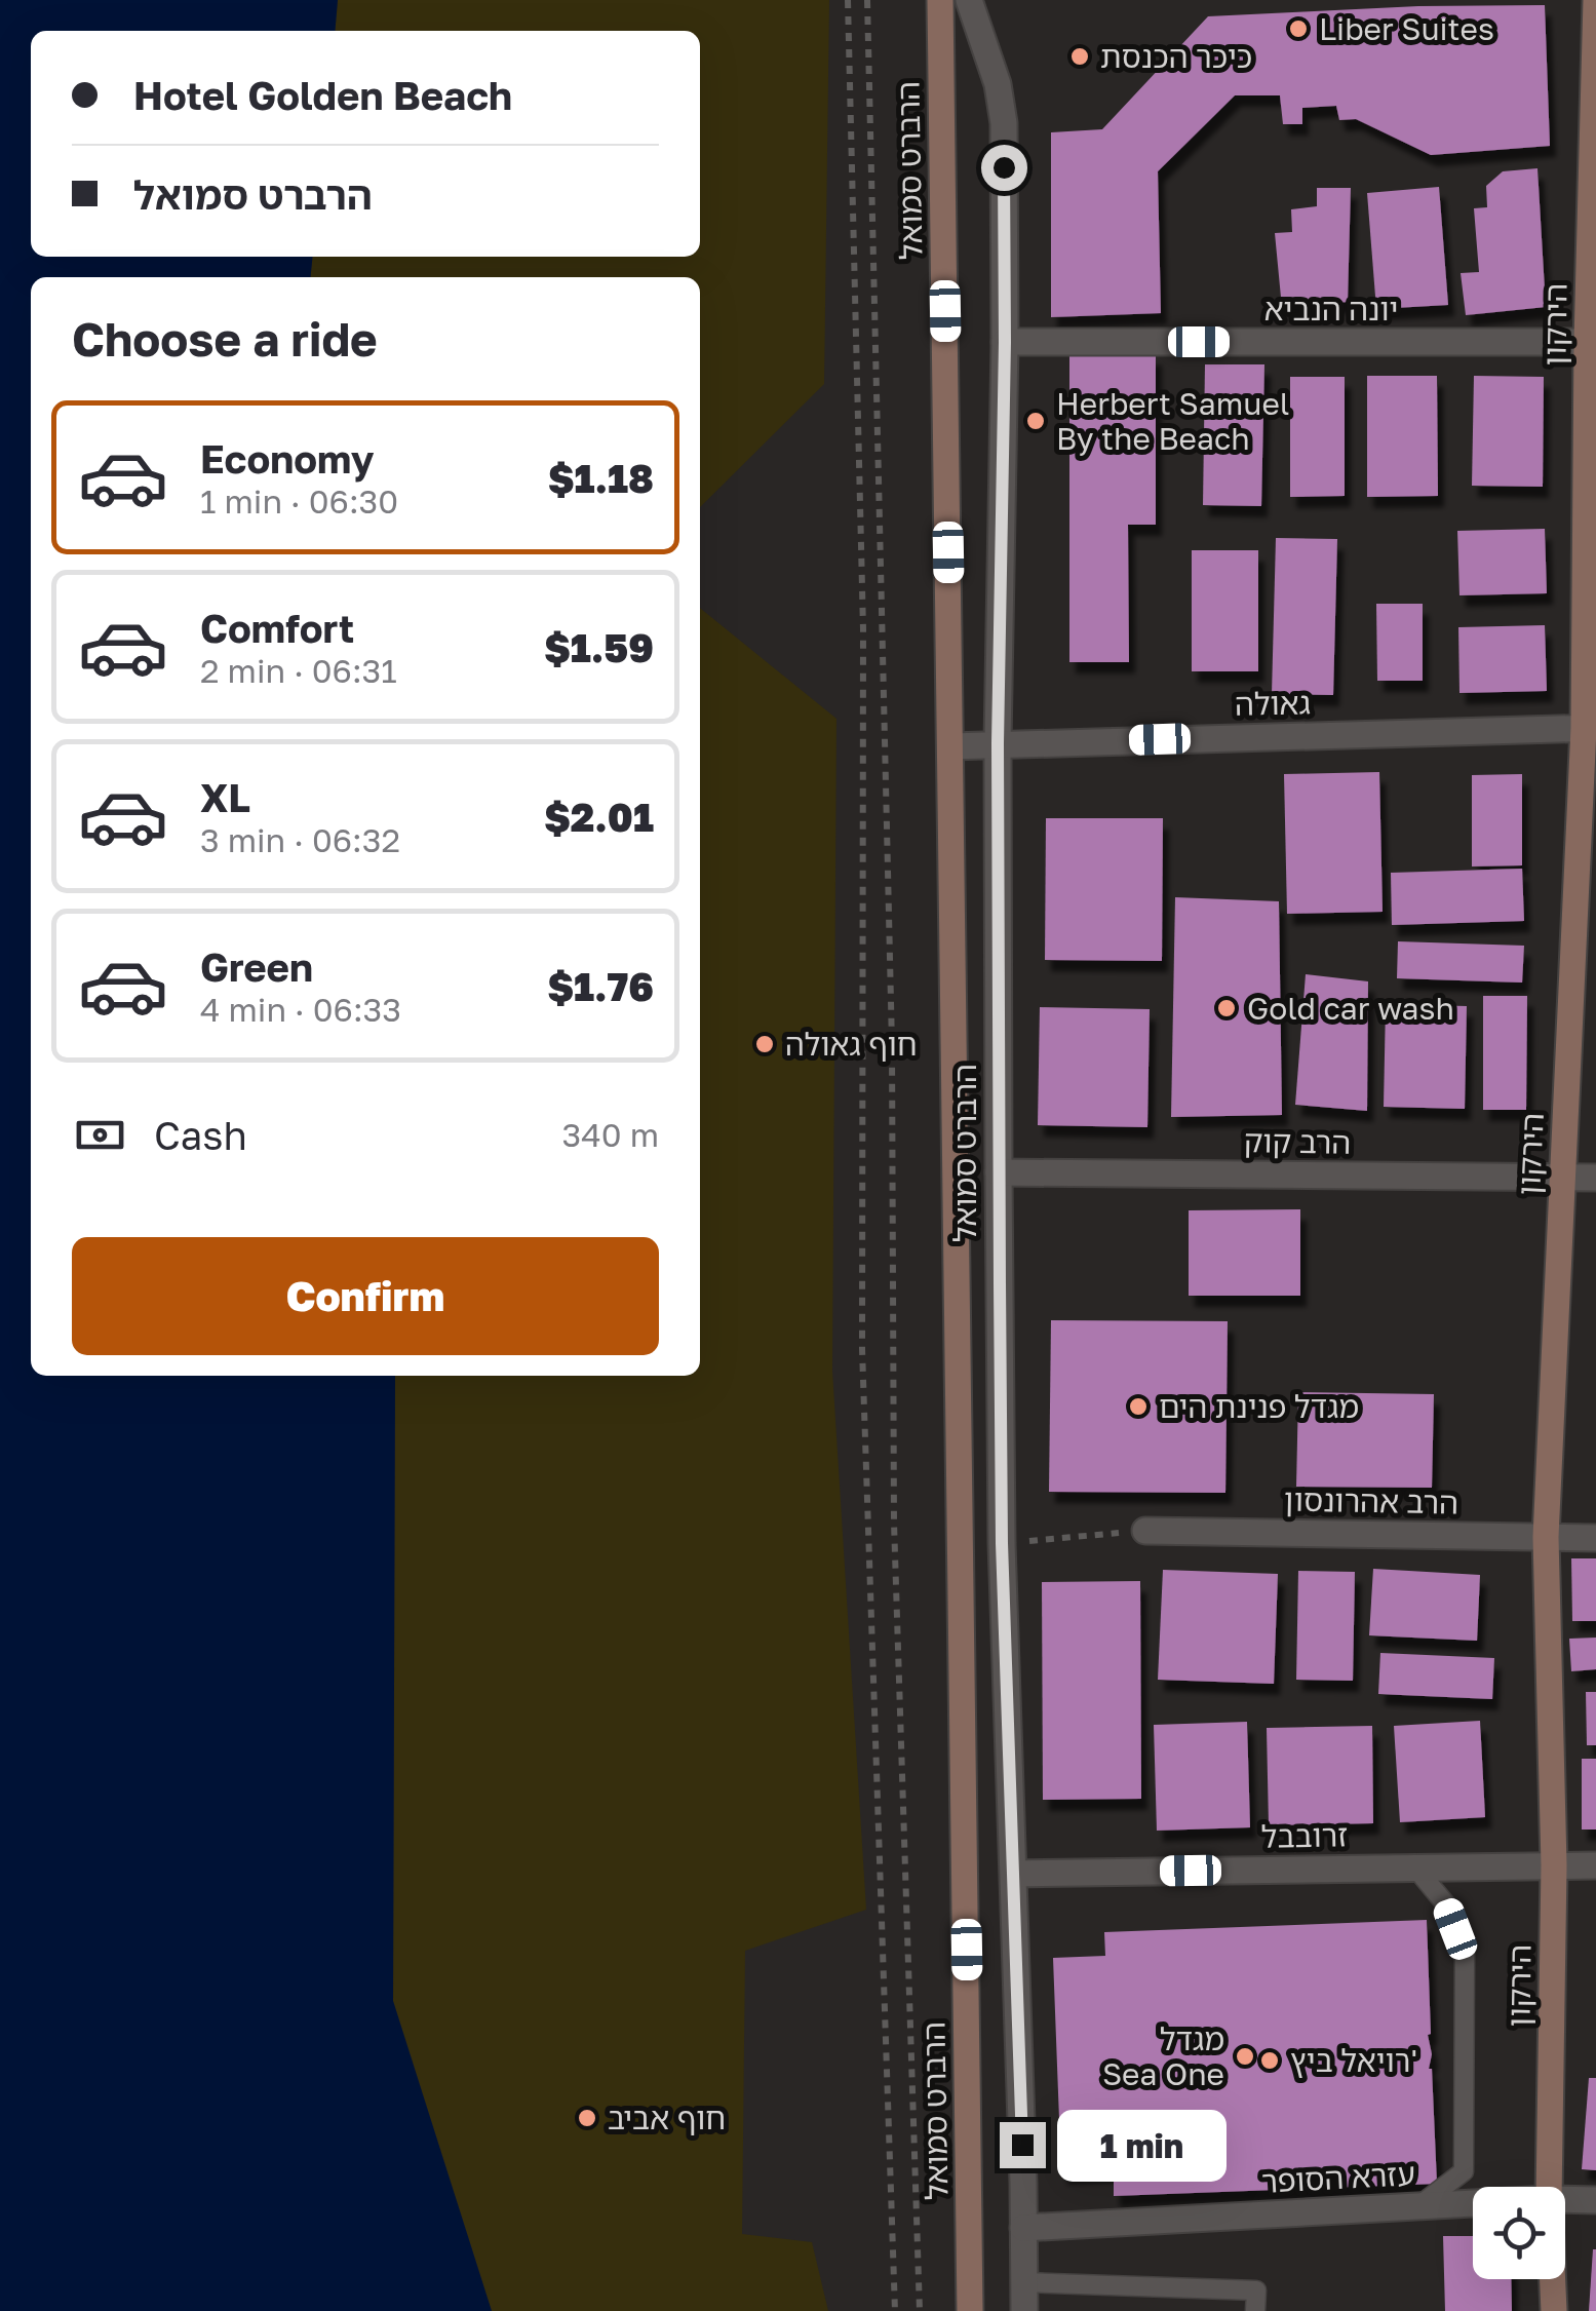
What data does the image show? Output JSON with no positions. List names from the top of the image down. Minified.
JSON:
{"streets":{"main road":["הרברט סמואל","הירקון"],"street":["יונה הנביא","גאולה","הרב קוק","הרב אהרונסון","זרובבל","עזרא הסופר"]},"crossings":[["הרברט סמואל","יונה הנביא"],["הרברט סמואל","גאולה"],["הרברט סמואל","הרב קוק"],["הרברט סמואל","זרובבל"],["הרברט סמואל","עזרא הסופר"],["יונה הנביא","הירקון"],["הירקון","גאולה"],["הירקון","הרב קוק"],["הירקון","הרב אהרונסון"],["הירקון","זרובבל"]],"places":["Liber Suites","כיכר הכנסת","Herbert Samuel By the Beach","Gold car wash","חוף גאולה","מגדל פנינת הים","מגדל Sea One","רויאל ביץ'","חוף אביב"],"page":{"banner":["Hotel Golden Beach","הרברט סמואל"],"heading":"Choose a ride","list":[{"name":"Economy","note":"1 min · 06:30","value":"$1.18"},{"name":"Comfort","note":"2 min · 06:31","value":"$1.59"},{"name":"XL","note":"3 min · 06:32","value":"$2.01"},{"name":"Green","note":"4 min · 06:33","value":"$1.76"}],"pay":["Cash","340 m"],"buttons":"Confirm","bubble":"1 min"}}
